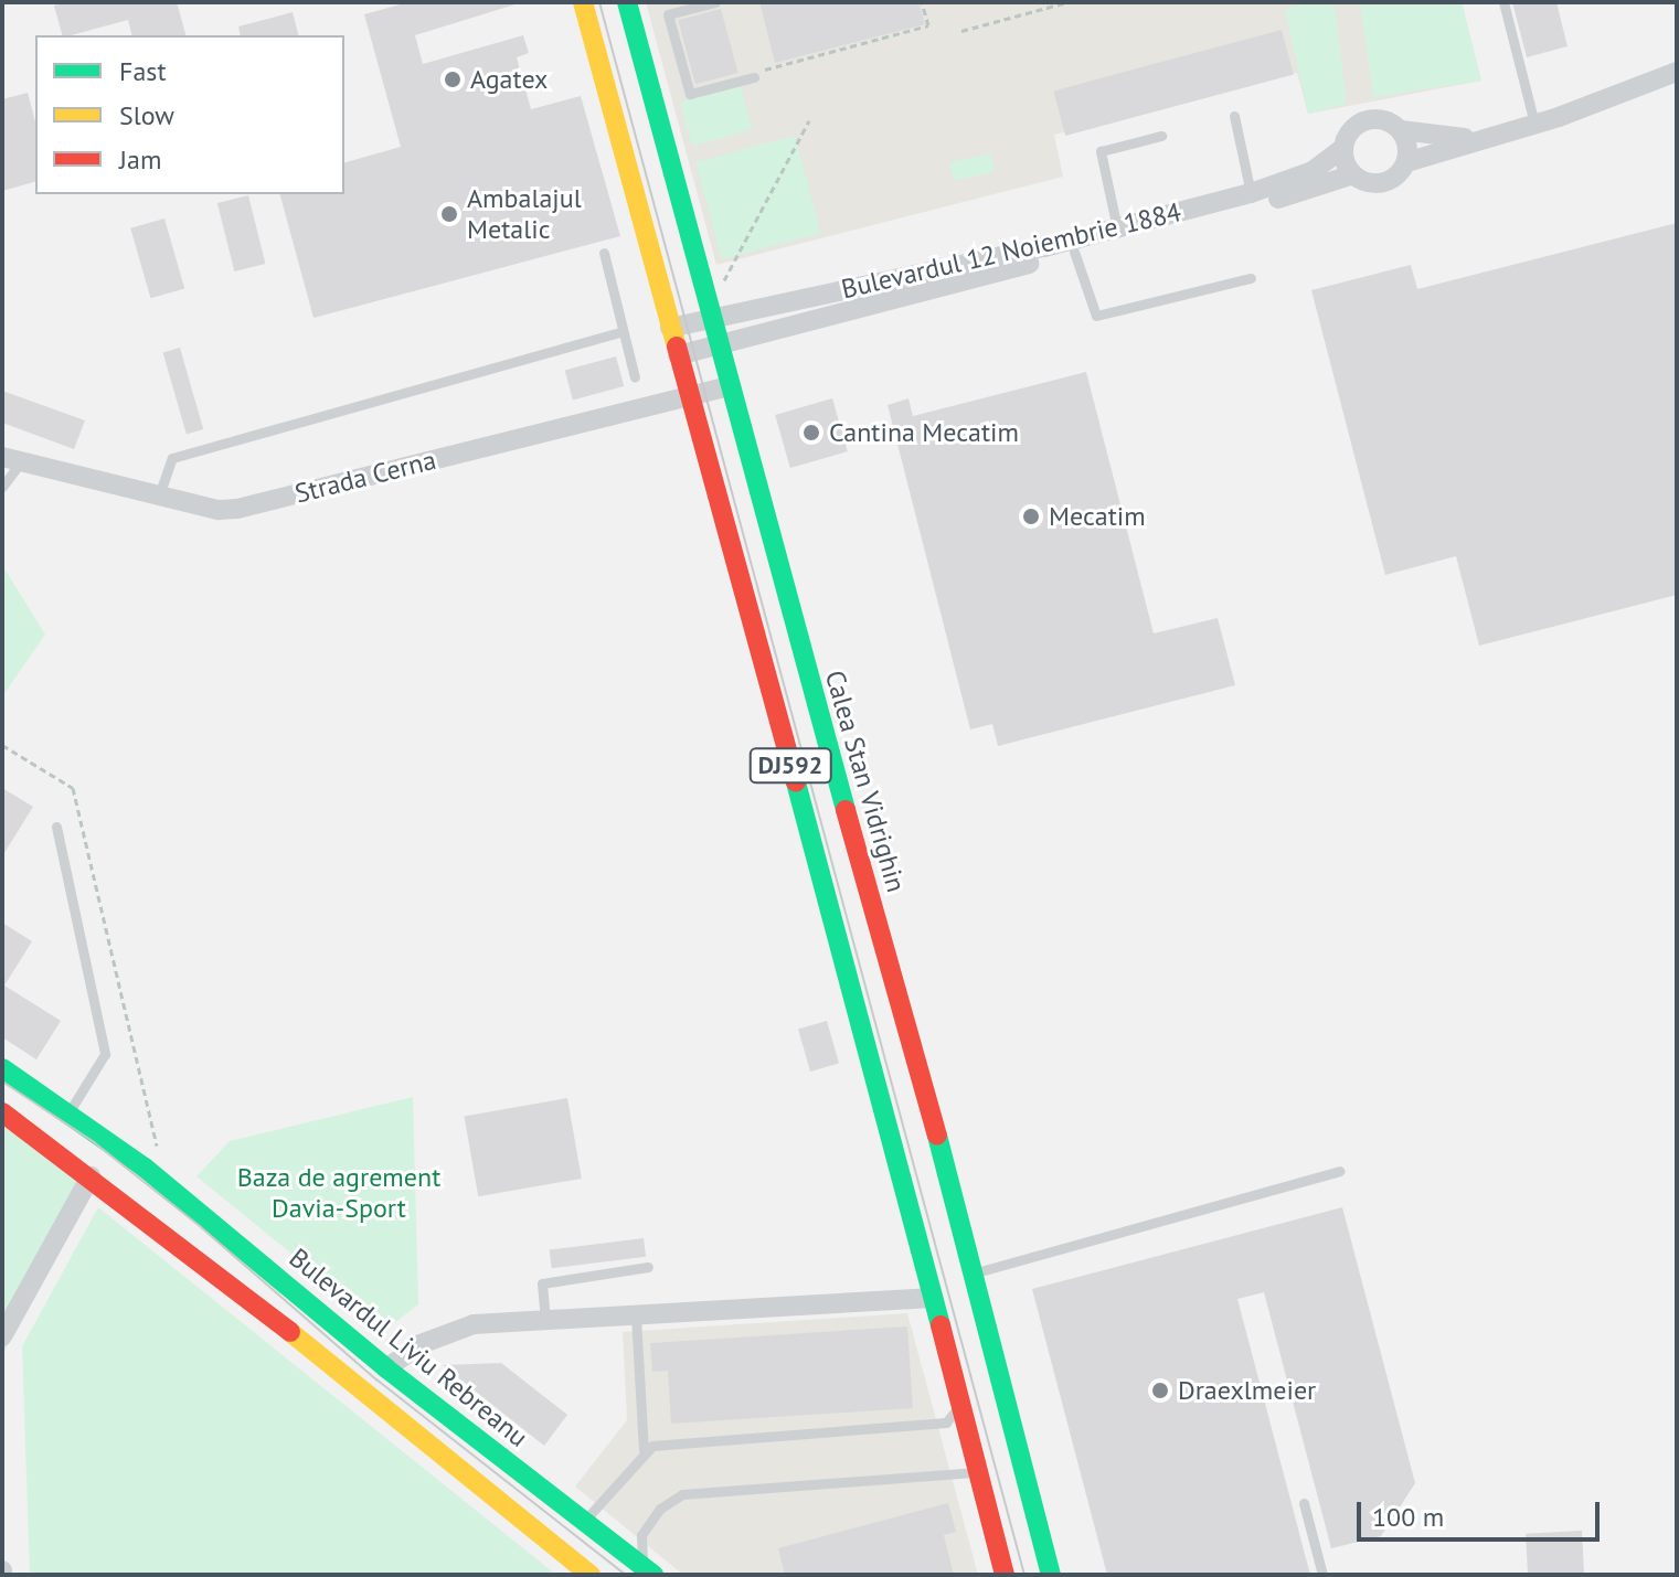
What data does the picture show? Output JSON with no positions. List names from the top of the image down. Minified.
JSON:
{"streets":{"main road":["DJ592","Calea Stan Vidrighin","Bulevardul Liviu Rebreanu"],"street":["Bulevardul 12 Noiembrie 1884","Strada Cerna"]},"crossings":[["Bulevardul 12 Noiembrie 1884","DJ592"],["Bulevardul 12 Noiembrie 1884","Calea Stan Vidrighin"],["Strada Cerna","DJ592"],["Strada Cerna","Calea Stan Vidrighin"]],"parks":["Baza de agrement Davia-Sport"],"places":["Agatex","Ambalajul Metalic","Cantina Mecatim","Mecatim","Draexlmeier"],"legend":["Fast","Slow","Jam"],"scale_bar":"100 m"}
